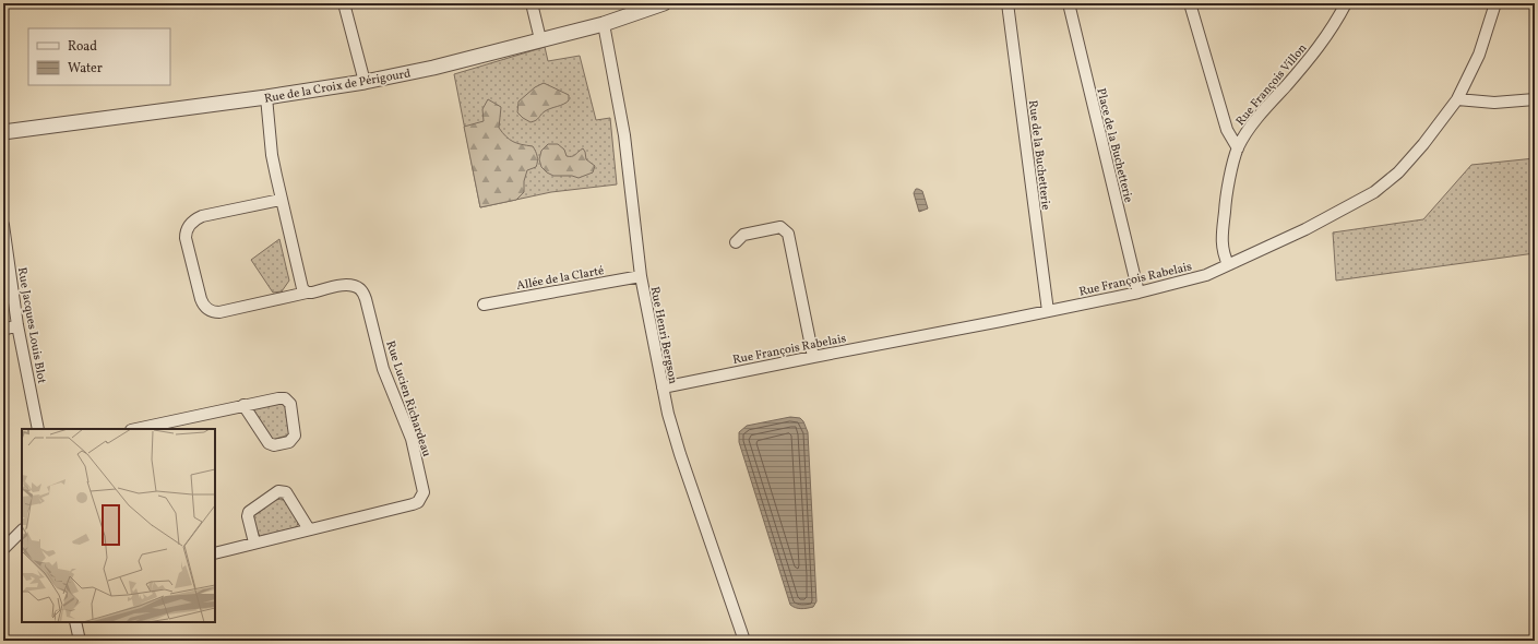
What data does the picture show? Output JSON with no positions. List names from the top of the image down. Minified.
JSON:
{"streets":{"street":["Rue François Villon","Rue de la Croix de Périgourd","Place de la Buchetterie","Rue de la Buchetterie","Allée de la Clarté","Rue François Rabelais","Rue Jacques Louis Blot","Rue Henri Bergson","Rue Lucien Richardeau"]},"crossings":[["Rue François Villon","Rue François Rabelais"],["Rue de la Croix de Périgourd","Rue Henri Bergson"],["Place de la Buchetterie","Rue François Rabelais"],["Rue de la Buchetterie","Rue François Rabelais"],["Allée de la Clarté","Rue Henri Bergson"],["Rue François Rabelais","Rue Henri Bergson"]],"legend":["Road","Water"]}
